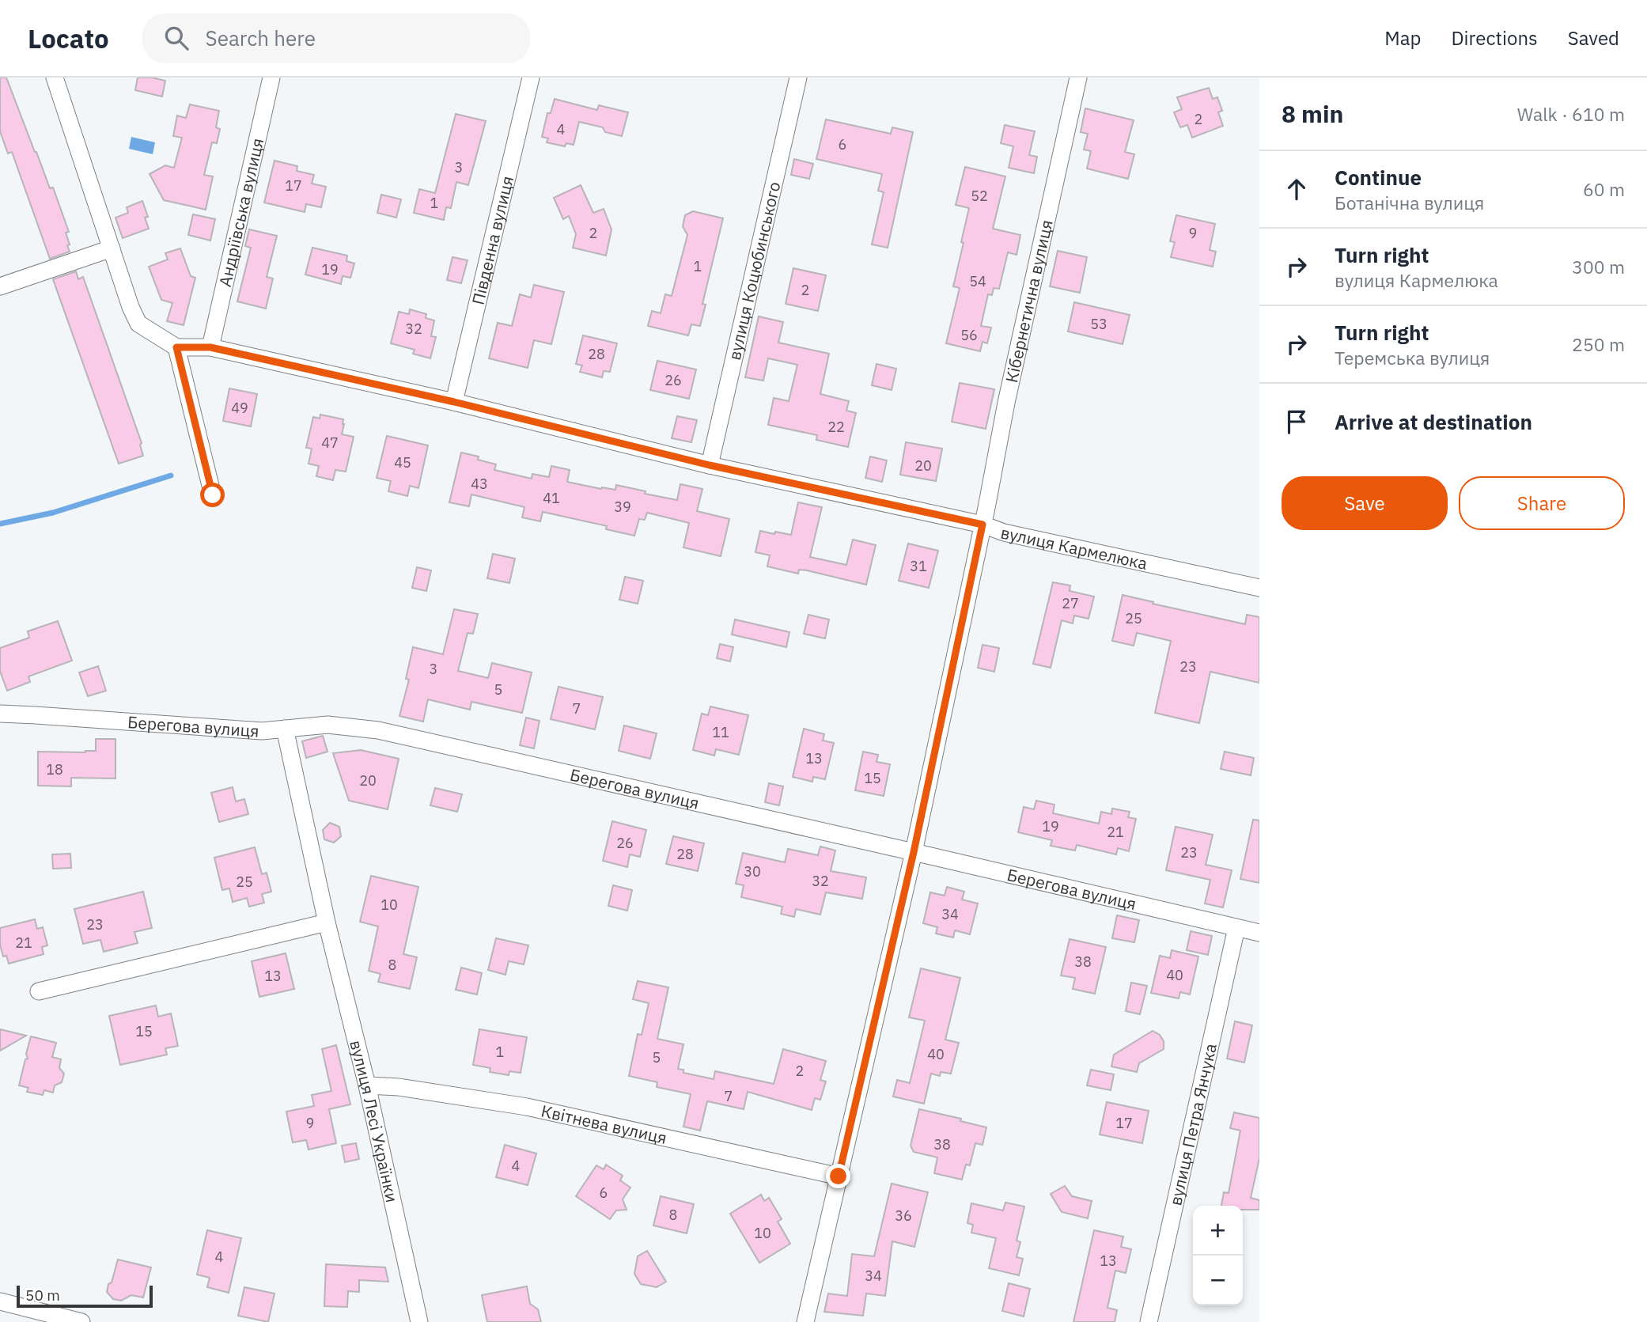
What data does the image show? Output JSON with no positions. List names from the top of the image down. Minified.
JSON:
{"streets":{"street":["Андріївська вулиця","Південна вулиця","вулиця Коцюбинського","Кібернетична вулиця","вулиця Кармелюка","Берегова вулиця","вулиця Лесі Українки","Квітнева вулиця","вулиця Петра Янчука"]},"crossings":[["Андріївська вулиця","вулиця Кармелюка"],["Південна вулиця","вулиця Кармелюка"],["вулиця Коцюбинського","вулиця Кармелюка"],["Кібернетична вулиця","вулиця Кармелюка"],["Кібернетична вулиця","Берегова вулиця"],["Кібернетична вулиця","Квітнева вулиця"],["Берегова вулиця","вулиця Лесі Українки"],["Берегова вулиця","вулиця Петра Янчука"],["вулиця Лесі Українки","Квітнева вулиця"]],"house_numbers":["2","4","6","3","17","52","1","2","9","1","19","54","2","53","32","56","28","26","49","22","47","45","20","43","41","39","31","27","25","23","3","5","7","11","13","18","15","20","19","21","26","23","28","30","32","25","10","34","23","21","38","8","40","13","15","1","40","5","2","7","9","17","38","4","6","8","36","10","4","13","34"],"scale_bar":"50 m","page":{"header":"Locato","search":"Search here","nav":["Map","Directions","Saved"],"heading":["8 min","Walk · 610 m"],"list":[["Continue","Ботанічна вулиця","60 m"],["Turn right","вулиця Кармелюка","300 m"],["Turn right","Теремська вулиця","250 m"],"Arrive at destination"],"buttons":["Save","Share"],"map_buttons":["+","−"],"scale":"50 m"}}
